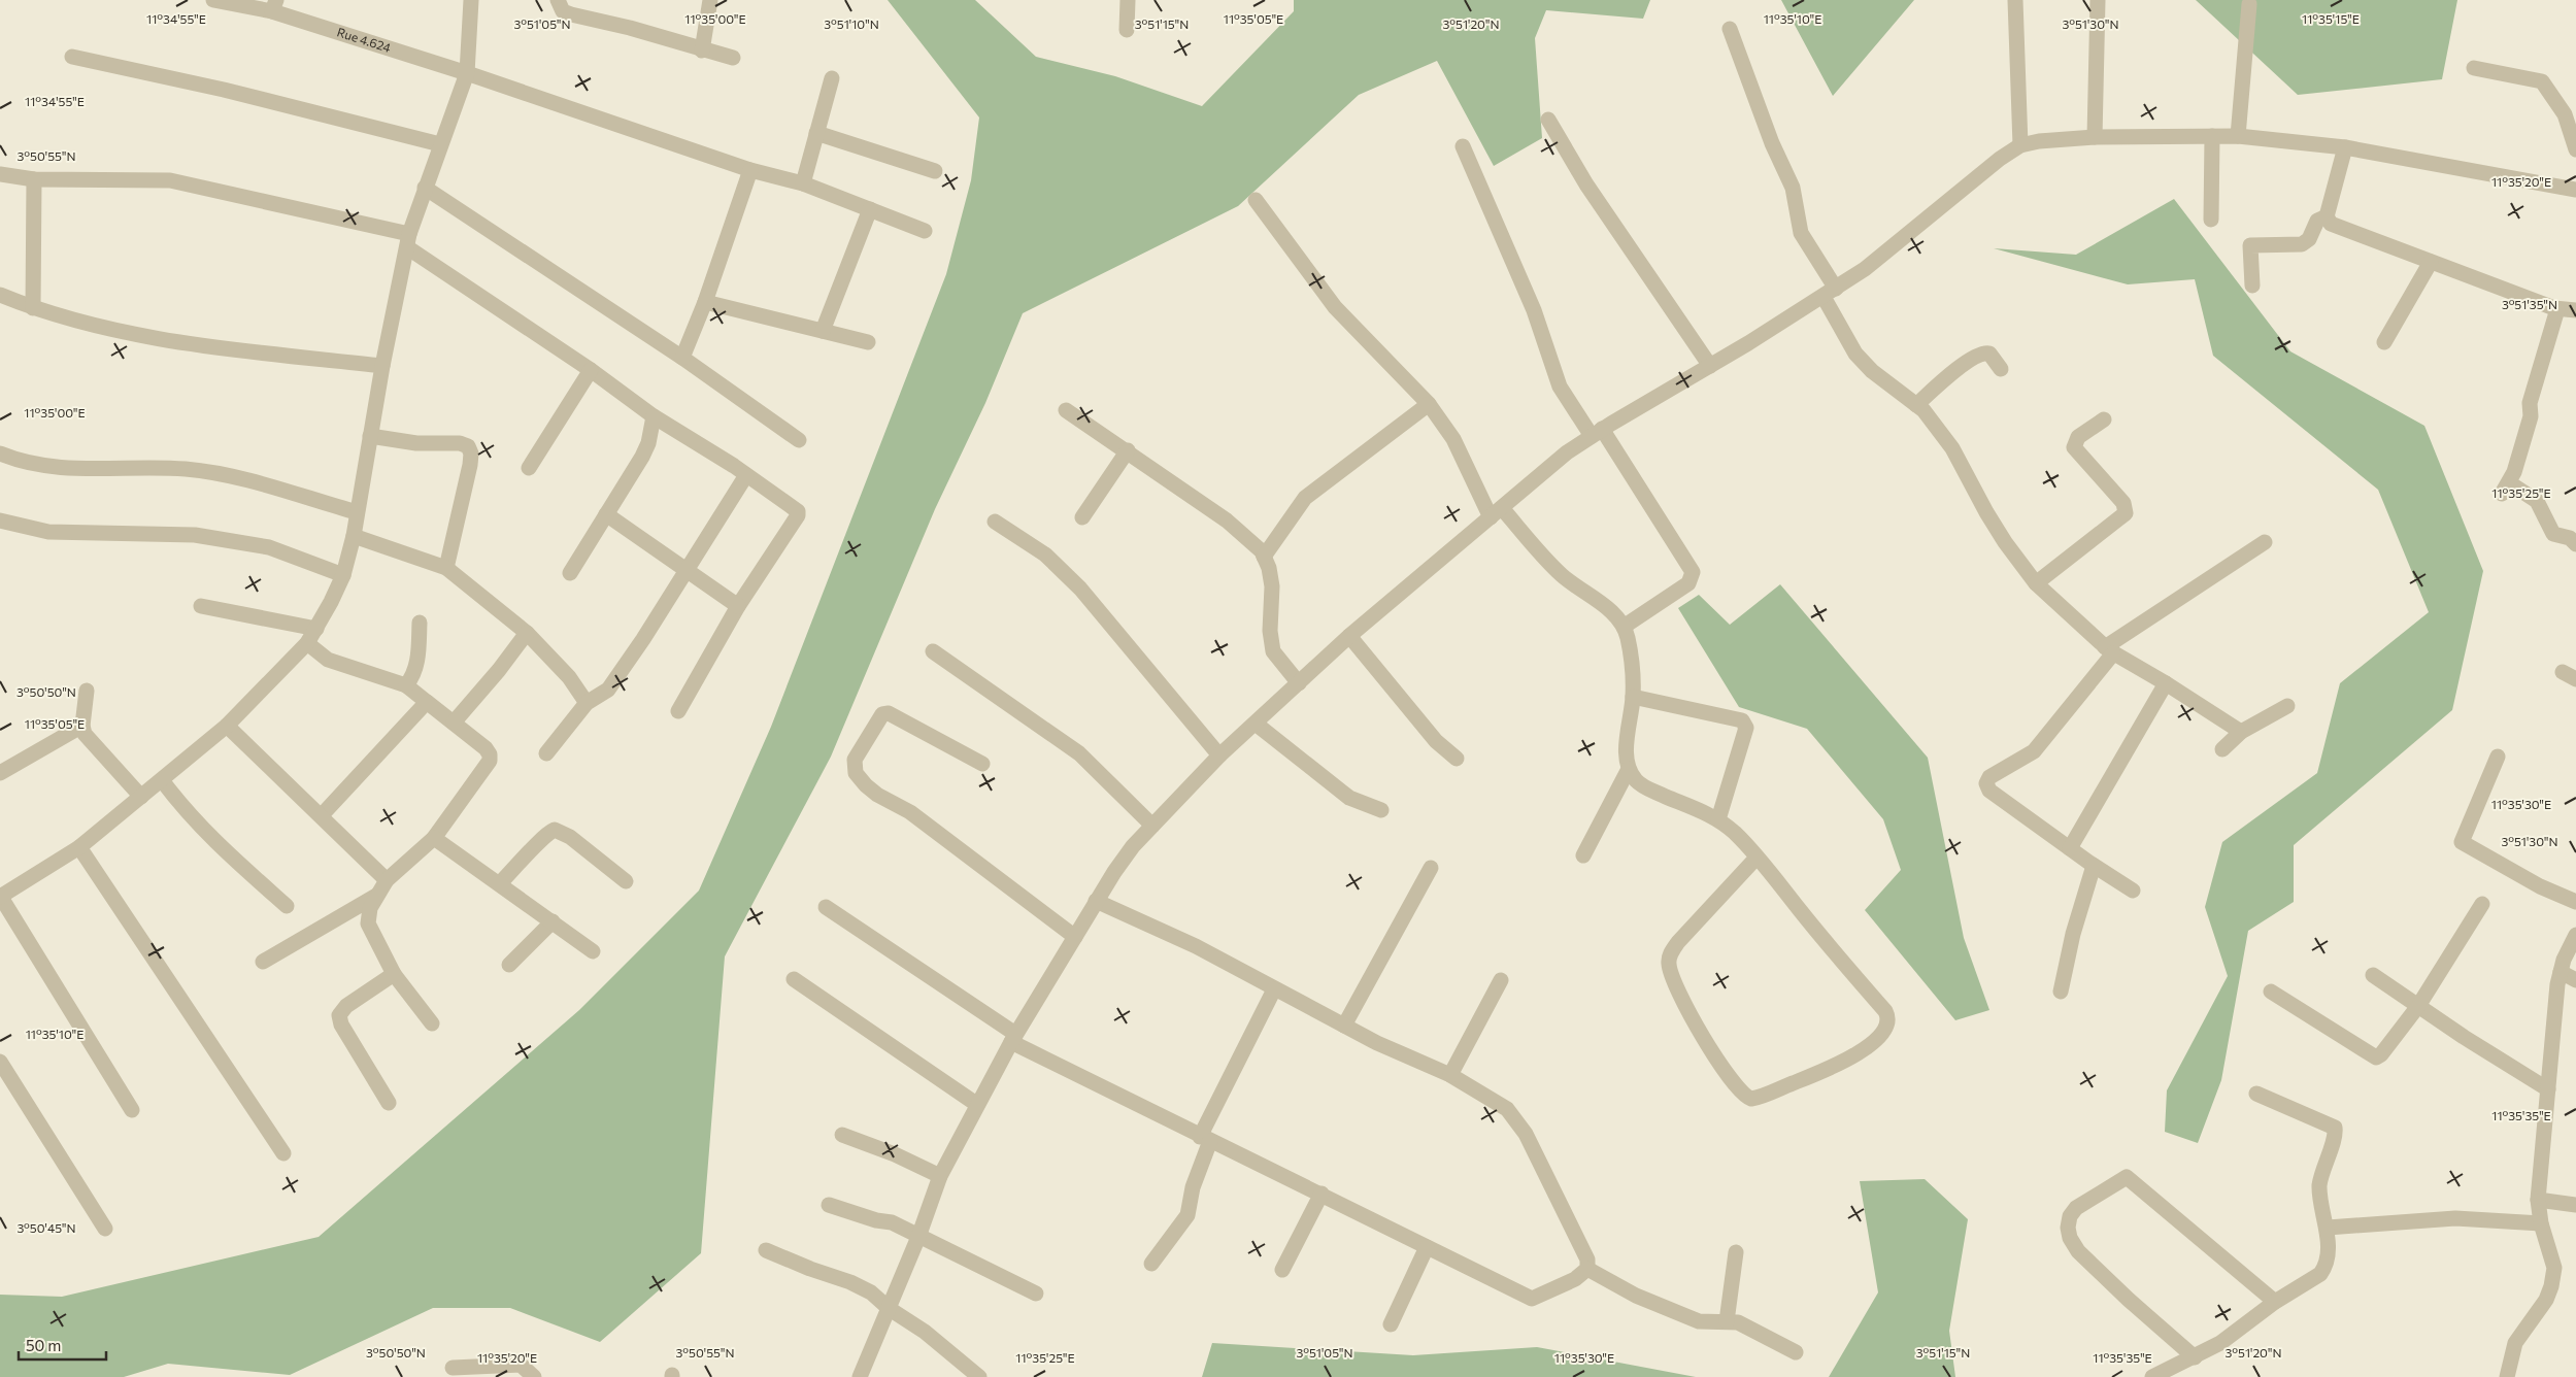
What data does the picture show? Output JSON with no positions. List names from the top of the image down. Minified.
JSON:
{"streets":{"street":["Rue 4.624"]},"scale_bar":"50 m","coordinates":["11°35'05\"E","11°35'10\"E","11°35'15\"E","11°34'55\"E","11°35'00\"E","3°51'05\"N","3°51'10\"N","3°51'15\"N","3°51'20\"N","3°51'30\"N","3°50'55\"N","11°35'20\"E","3°51'35\"N","11°35'25\"E","3°50'50\"N","11°35'30\"E","11°35'35\"E","3°50'45\"N"]}
